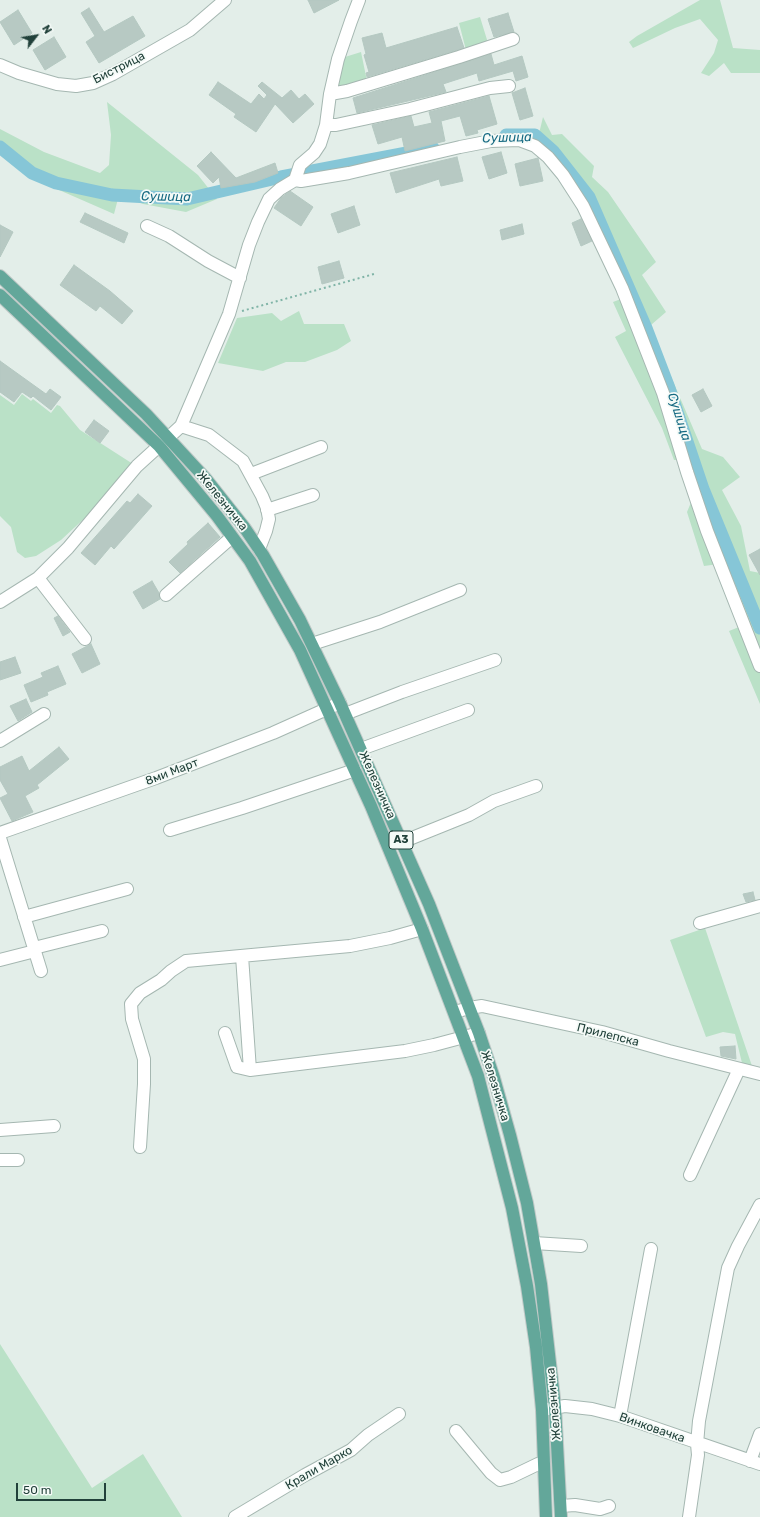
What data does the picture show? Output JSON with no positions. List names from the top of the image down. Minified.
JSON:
{"streets":{"main road":["Железничка","A3"],"street":["Бистрица","8ми Март","Прилепска","Винковачка","Крали Марко"]},"crossings":[["Железничка","8ми Март"],["Железничка","Прилепска"],["Железничка","Винковачка"]],"water":["Сушица"],"scale_bar":"50 m","north":"top right"}
